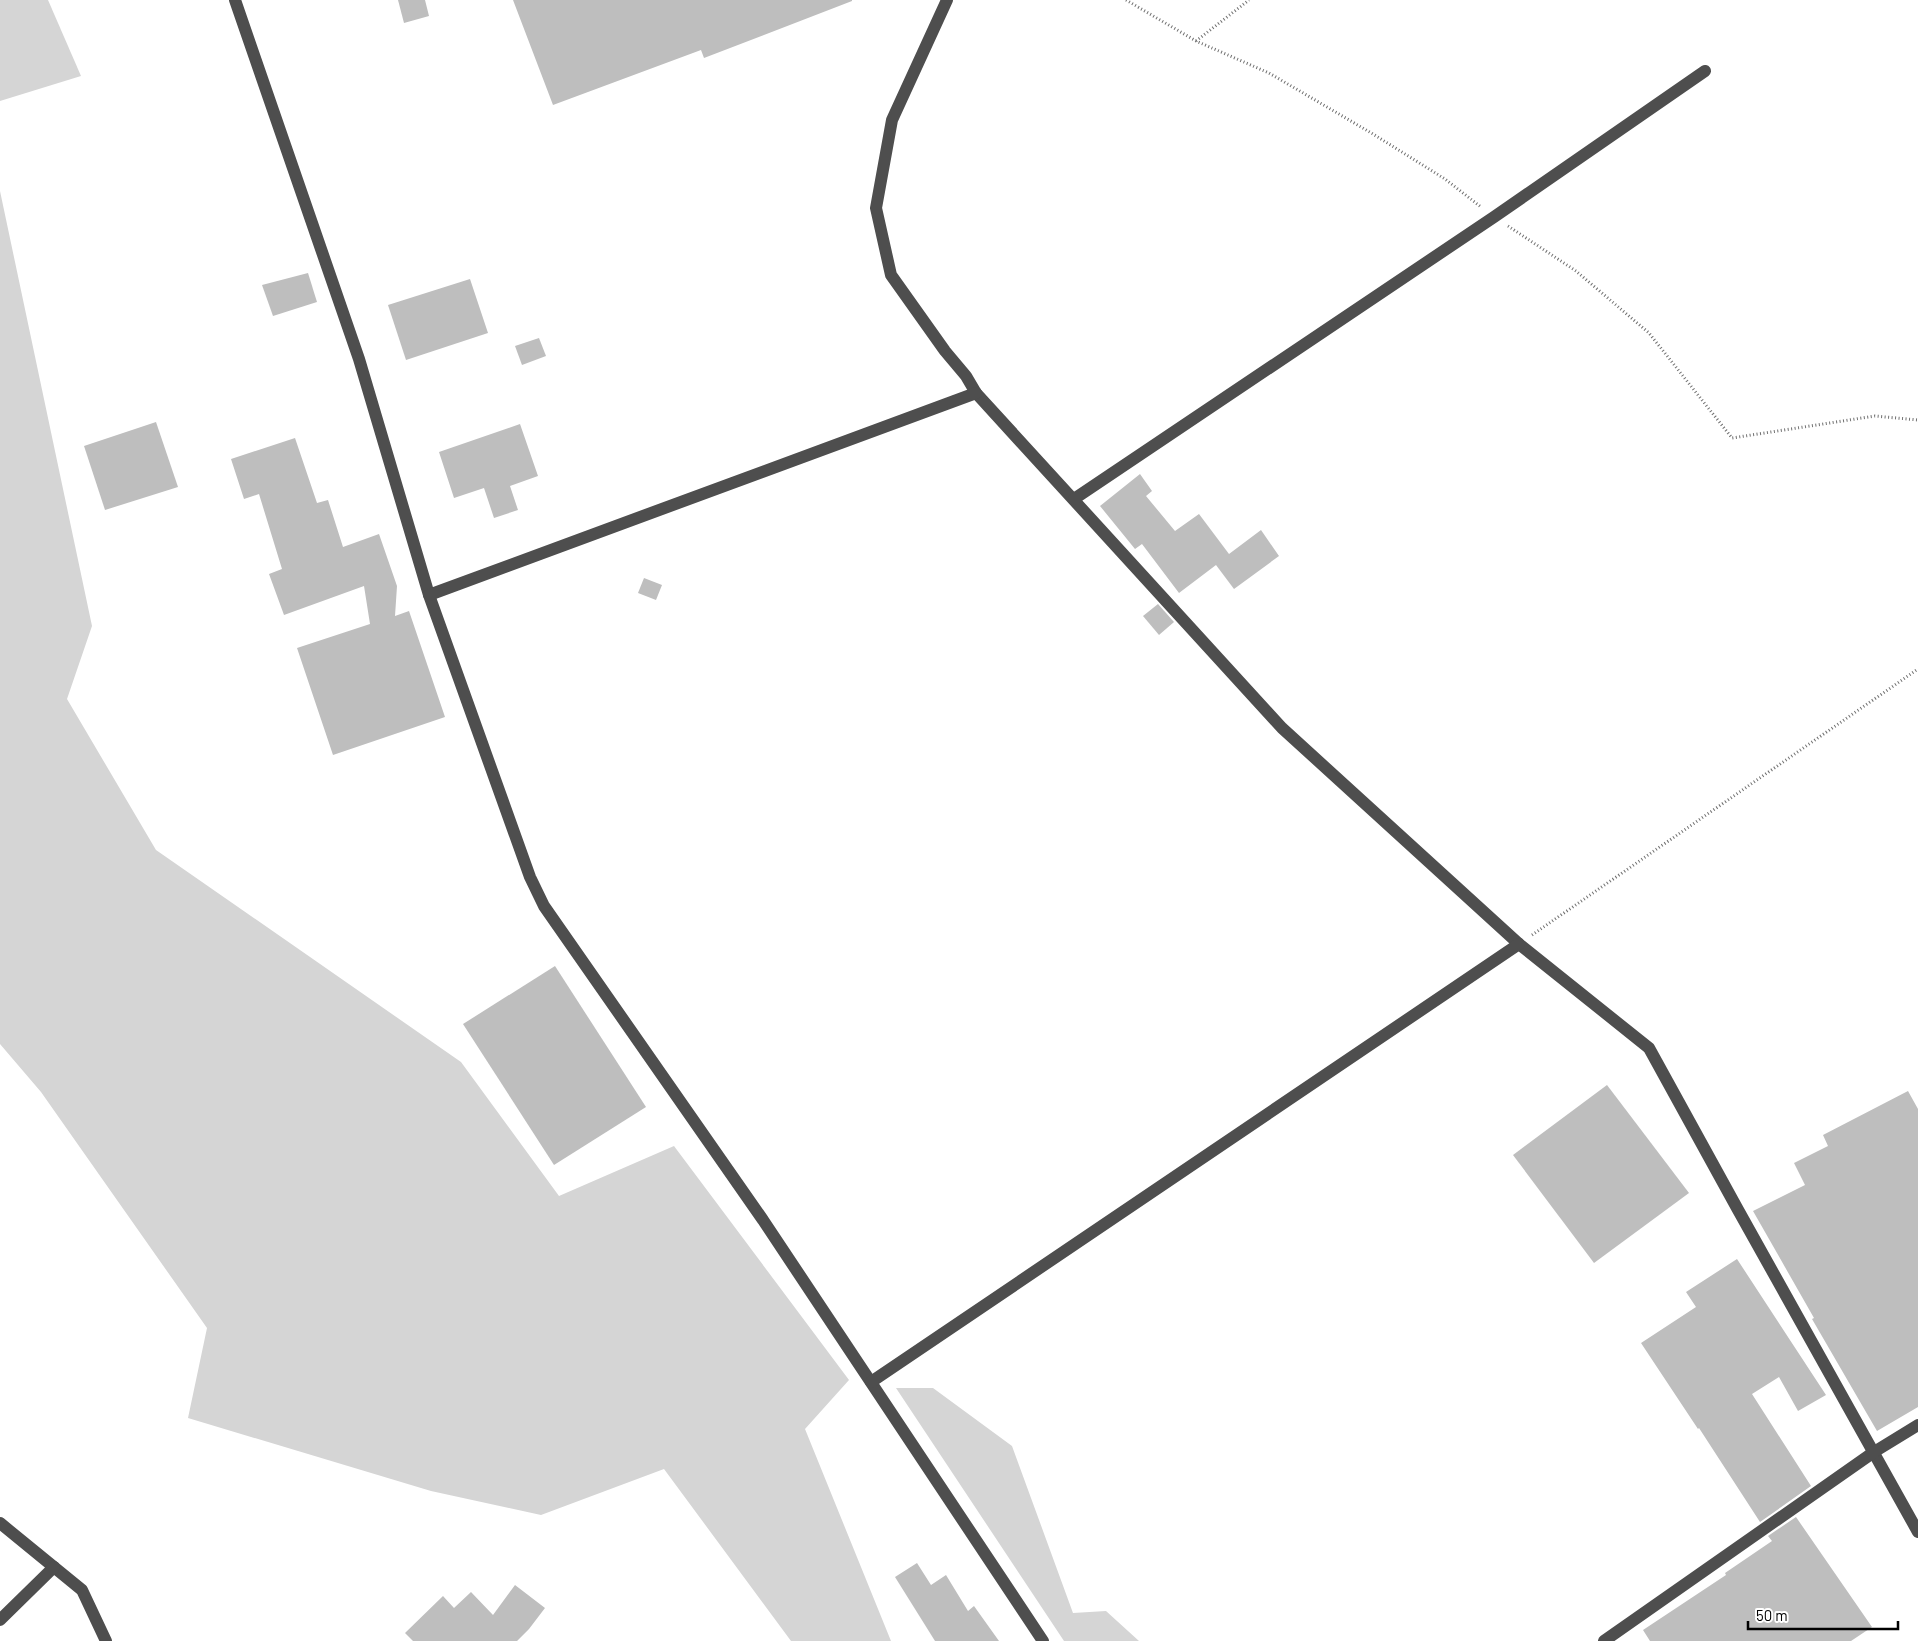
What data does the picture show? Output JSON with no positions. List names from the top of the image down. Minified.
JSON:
{"scale_bar":"50 m"}
